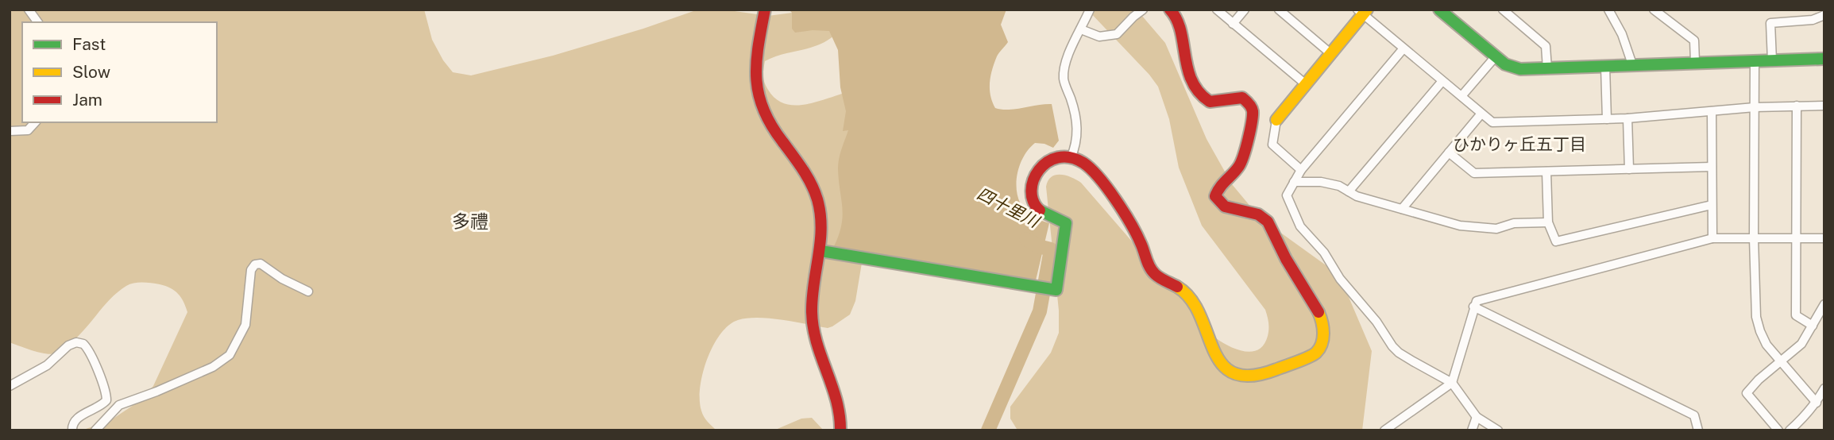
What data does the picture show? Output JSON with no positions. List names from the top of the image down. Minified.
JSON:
{"districts":["ひかりヶ丘五丁目","多禮"],"water":["四十里川"],"legend":["Fast","Slow","Jam"]}
